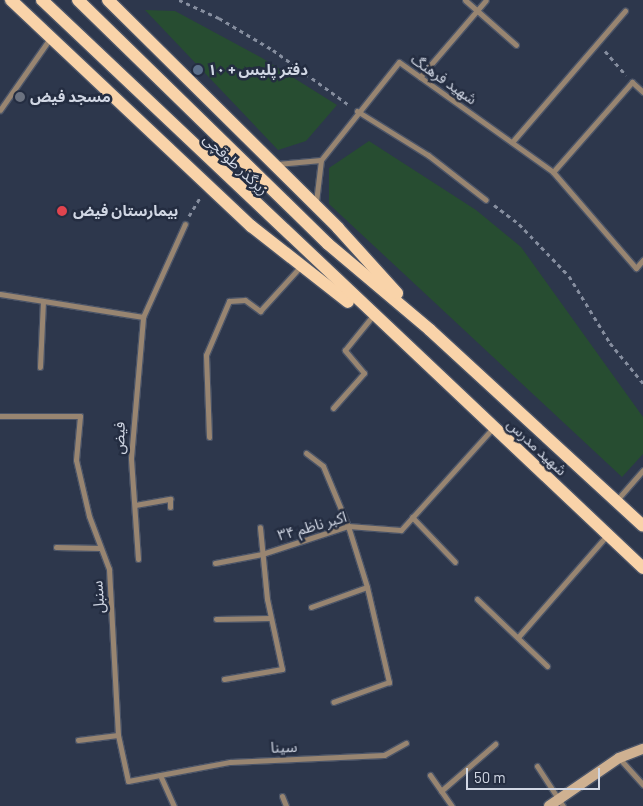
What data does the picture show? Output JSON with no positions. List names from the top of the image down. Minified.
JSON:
{"streets":{"main road":["زیرگذر طوقچی","شهید مدرس"],"street":["شهید فرهنگ","فیض","۳۴ اکبر ناظم","سنبل","سینا"]},"crossings":[["زیرگذر طوقچی","شهید مدرس"],["شهید مدرس","۳۴ اکبر ناظم"],["سنبل","سینا"]],"places":["دفتر پلیس + ۱۰","مسجد فیض","بیمارستان فیض"],"scale_bar":"50 m"}
